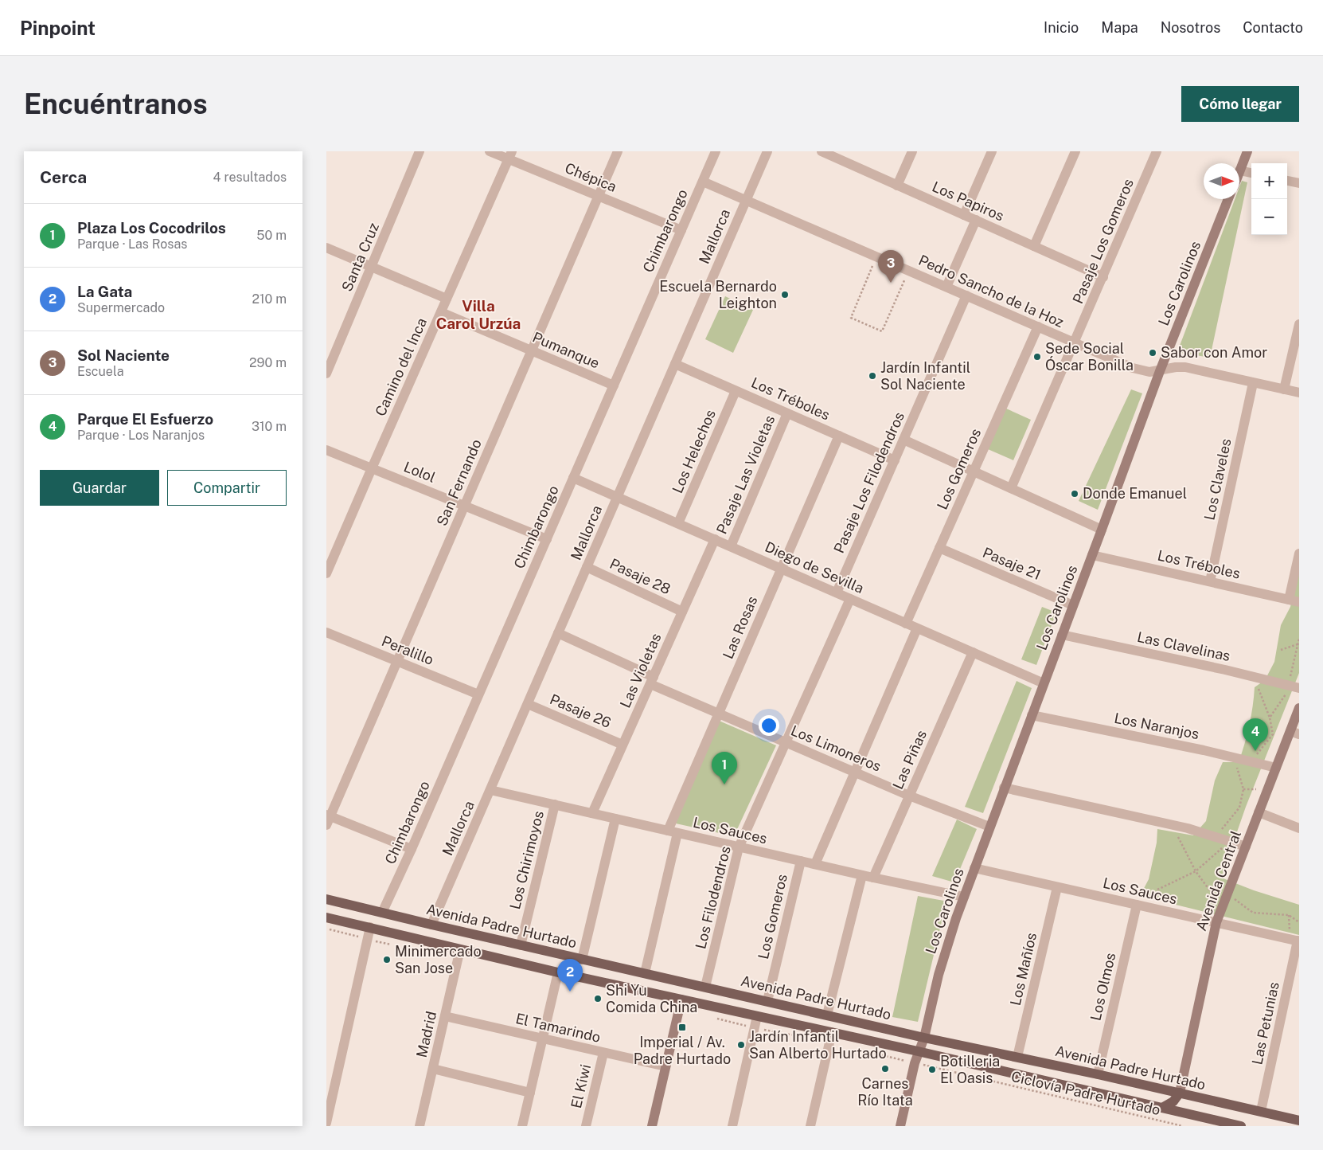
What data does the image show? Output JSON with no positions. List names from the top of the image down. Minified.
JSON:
{"streets":{"main road":["Avenida Padre Hurtado"],"street":["Chépica","Los Papiros","Chimbarongo","Mallorca","Pasaje Los Gomeros","Santa Cruz","Los Carolinos","Pedro Sancho de la Hoz","Pumanque","Camino del Inca","Los Tréboles","Los Helechos","Los Gomeros","Lolol","Pasaje Las Violetas","Los Claveles","San Fernando","Pasaje Los Filodendros","Pasaje 21","Diego de Sevilla","Pasaje 28","Las Rosas","Las Clavelinas","Peralillo","Las Violetas","Pasaje 26","Los Naranjos","Los Limoneros","Las Piñas","Los Sauces","Los Chirimoyos","Avenida Central","Los Filodendros","Los Mañíos","Los Olmos","Las Petunias","El Tamarindo","Madrid","El Kiwi"],"path":["Ciclovía Padre Hurtado"]},"crossings":[["Chépica","Chimbarongo"],["Chépica","Camino del Inca"],["Chépica","San Fernando"],["Los Papiros","Pasaje Los Gomeros"],["Chimbarongo","Pedro Sancho de la Hoz"],["Chimbarongo","Pumanque"],["Chimbarongo","Lolol"],["Chimbarongo","Diego de Sevilla"],["Chimbarongo","Peralillo"],["Chimbarongo","Avenida Padre Hurtado"],["Mallorca","Pedro Sancho de la Hoz"],["Mallorca","Los Tréboles"],["Mallorca","Diego de Sevilla"],["Mallorca","Pasaje 28"],["Mallorca","Pasaje 26"],["Mallorca","Los Limoneros"],["Mallorca","Los Sauces"],["Mallorca","Avenida Padre Hurtado"],["Pasaje Los Gomeros","Pedro Sancho de la Hoz"],["Los Carolinos","Pedro Sancho de la Hoz"],["Los Carolinos","Los Tréboles"],["Los Carolinos","Pasaje 21"],["Los Carolinos","Diego de Sevilla"],["Los Carolinos","Las Clavelinas"],["Los Carolinos","Los Naranjos"],["Los Carolinos","Los Limoneros"],["Los Carolinos","Los Sauces"],["Los Carolinos","Avenida Padre Hurtado"],["Los Carolinos","Ciclovía Padre Hurtado"],["Pedro Sancho de la Hoz","Los Gomeros"],["Pedro Sancho de la Hoz","Los Claveles"],["Pedro Sancho de la Hoz","Pasaje Los Filodendros"],["Pumanque","Camino del Inca"],["Pumanque","San Fernando"],["Camino del Inca","Lolol"],["Los Tréboles","Los Helechos"],["Los Tréboles","Pasaje Las Violetas"],["Los Tréboles","Los Claveles"],["Los Tréboles","Pasaje Los Filodendros"],["Los Tréboles","Las Rosas"],["Los Helechos","Diego de Sevilla"],["Los Gomeros","Pasaje 21"],["Los Gomeros","Diego de Sevilla"],["Los Gomeros","Los Sauces"],["Los Gomeros","Avenida Padre Hurtado"],["Lolol","San Fernando"],["Pasaje Las Violetas","Diego de Sevilla"],["San Fernando","Peralillo"],["Pasaje Los Filodendros","Diego de Sevilla"],["Diego de Sevilla","Las Rosas"],["Diego de Sevilla","Las Violetas"],["Diego de Sevilla","Las Piñas"],["Diego de Sevilla","Los Filodendros"],["Pasaje 28","Las Violetas"],["Las Rosas","Los Limoneros"],["Las Rosas","Los Sauces"],["Las Rosas","Avenida Padre Hurtado"],["Las Violetas","Pasaje 26"],["Las Violetas","Los Limoneros"],["Las Violetas","Los Sauces"],["Los Naranjos","Avenida Central"],["Los Limoneros","Las Piñas"],["Los Limoneros","Los Filodendros"],["Las Piñas","Los Sauces"],["Los Sauces","Los Chirimoyos"],["Los Sauces","Avenida Central"],["Los Sauces","Los Filodendros"],["Los Sauces","Los Mañíos"],["Los Sauces","Los Olmos"],["Los Sauces","Las Petunias"],["Los Chirimoyos","Avenida Padre Hurtado"],["Avenida Central","Avenida Padre Hurtado"],["Los Filodendros","Avenida Padre Hurtado"],["Avenida Padre Hurtado","Los Mañíos"],["Avenida Padre Hurtado","Los Olmos"],["Avenida Padre Hurtado","Las Petunias"],["El Tamarindo","Madrid"],["El Tamarindo","El Kiwi"]],"districts":["Villa Carol Urzúa"],"places":{"other":["Escuela Bernardo Leighton","Sabor con Amor","Sede Social Óscar Bonilla","Jardín Infantil Sol Naciente","Donde Emanuel","Minimercado San Jose","Shi Yu Comida China","Jardín Infantil San Alberto Hurtado","Carnes Río Itata","Botilleria El Oasis"],"transit":["Imperial / Av. Padre Hurtado"]},"north":"right","page":{"header":"Pinpoint","nav":["Inicio","Mapa","Nosotros","Contacto"],"buttons":["Cómo llegar",["Guardar","Compartir"]],"title":"Encuéntranos","heading":["Cerca","4 resultados"],"map_buttons":["+","−"],"list":[{"mark":"1","name":"Plaza Los Cocodrilos","note":"Parque · Las Rosas","value":"50 m"},{"mark":"2","name":"La Gata","note":"Supermercado","value":"210 m"},{"mark":"3","name":"Sol Naciente","note":"Escuela","value":"290 m"},{"mark":"4","name":"Parque El Esfuerzo","note":"Parque · Los Naranjos","value":"310 m"}],"pins":["3","4","1","2"]}}
